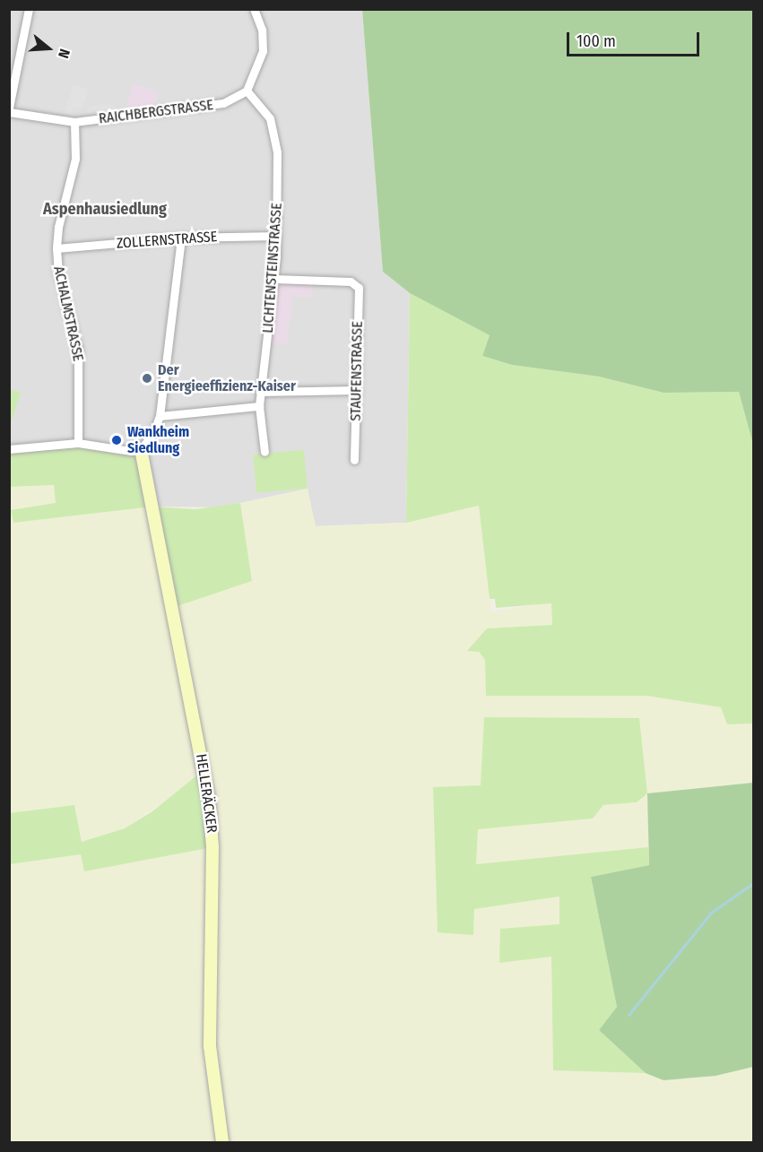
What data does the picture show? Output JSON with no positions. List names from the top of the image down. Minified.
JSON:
{"streets":{"street":["RAICHBERGSTRASSE","ZOLLERNSTRASSE","LICHTENSTEINSTRASSE","ACHALMSTRASSE","STAUFENSTRASSE","HELLERÄCKER"]},"crossings":[["RAICHBERGSTRASSE","LICHTENSTEINSTRASSE"],["RAICHBERGSTRASSE","ACHALMSTRASSE"],["ZOLLERNSTRASSE","LICHTENSTEINSTRASSE"],["ZOLLERNSTRASSE","ACHALMSTRASSE"],["LICHTENSTEINSTRASSE","STAUFENSTRASSE"]],"districts":["Aspenhausiedlung"],"places":["Der Energieeffizienz-Kaiser","Wankheim Siedlung"],"scale_bar":"100 m","north":"right"}
